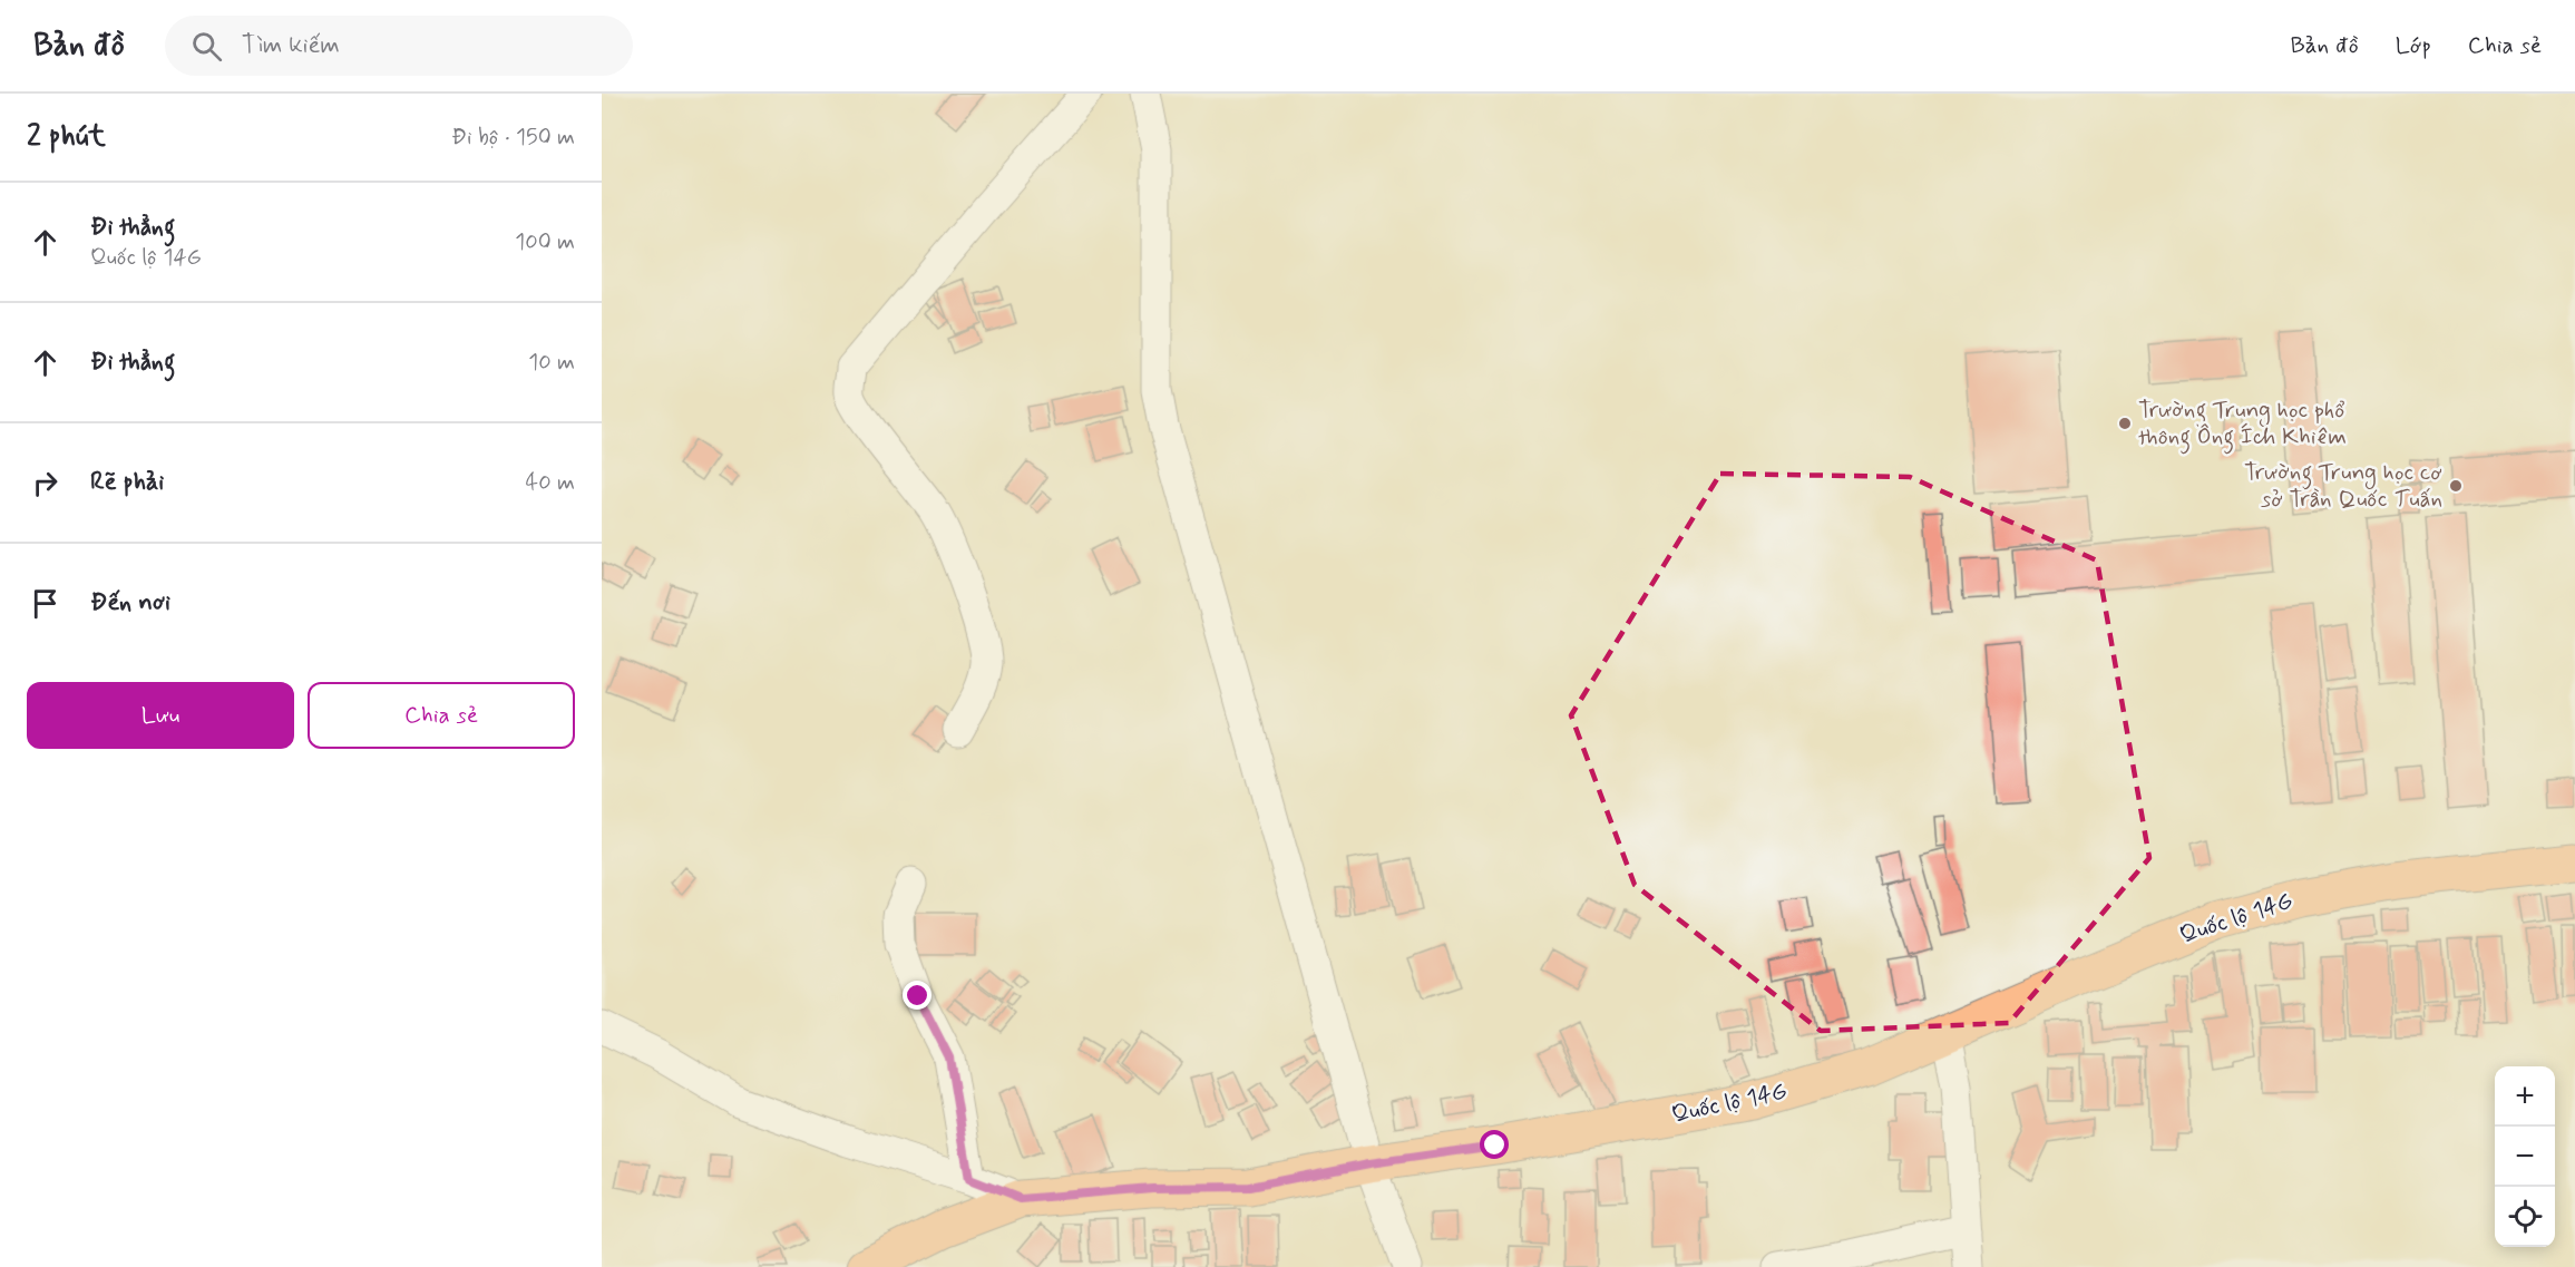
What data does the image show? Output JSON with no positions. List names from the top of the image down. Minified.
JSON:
{"streets":{"main road":["Quốc lộ 14G"]},"places":["Trường Trung học phổ thông Ông Ích Khiêm","Trường Trung học cơ sở Trần Quốc Tuấn"],"page":{"header":"Bản đồ","search":"Tìm kiếm","nav":["Bản đồ","Lớp","Chia sẻ"],"heading":["2 phút","Đi bộ · 150 m"],"list":[["Đi thẳng","Quốc lộ 14G","100 m"],["Đi thẳng","10 m"],["Rẽ phải","40 m"],"Đến nơi"],"buttons":["Lưu","Chia sẻ"],"map_buttons":["+","−"]}}
